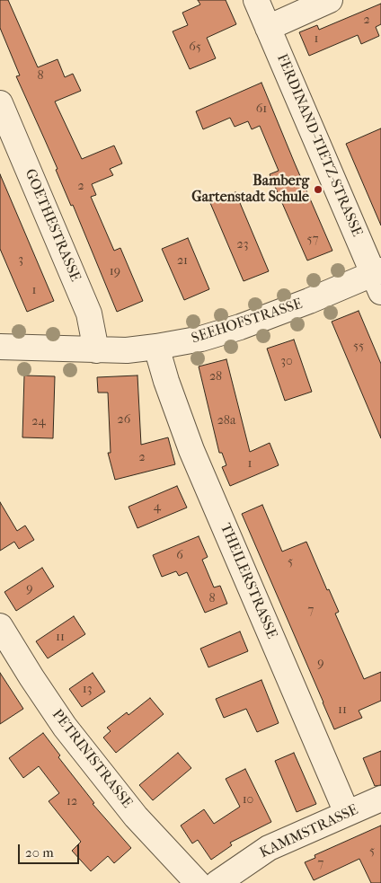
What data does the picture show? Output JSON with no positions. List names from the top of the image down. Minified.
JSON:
{"streets":{"street":["FERDINAND-TIETZ-STRASSE","GOETHESTRASSE","SEEHOFSTRASSE","THEILERSTRASSE","PETRINISTRASSE","KAMMSTRASSE"]},"crossings":[["FERDINAND-TIETZ-STRASSE","SEEHOFSTRASSE"],["GOETHESTRASSE","SEEHOFSTRASSE"],["SEEHOFSTRASSE","THEILERSTRASSE"],["THEILERSTRASSE","KAMMSTRASSE"]],"places":["Bamberg Gartenstadt Schule"],"house_numbers":["2","1","65","8","61","2","57","23","3","21","19","1","55","30","28","26","28a","24","2","1","4","6","5","9","8","7","11","9","13","11","10","12","5","7"],"scale_bar":"20 m"}
